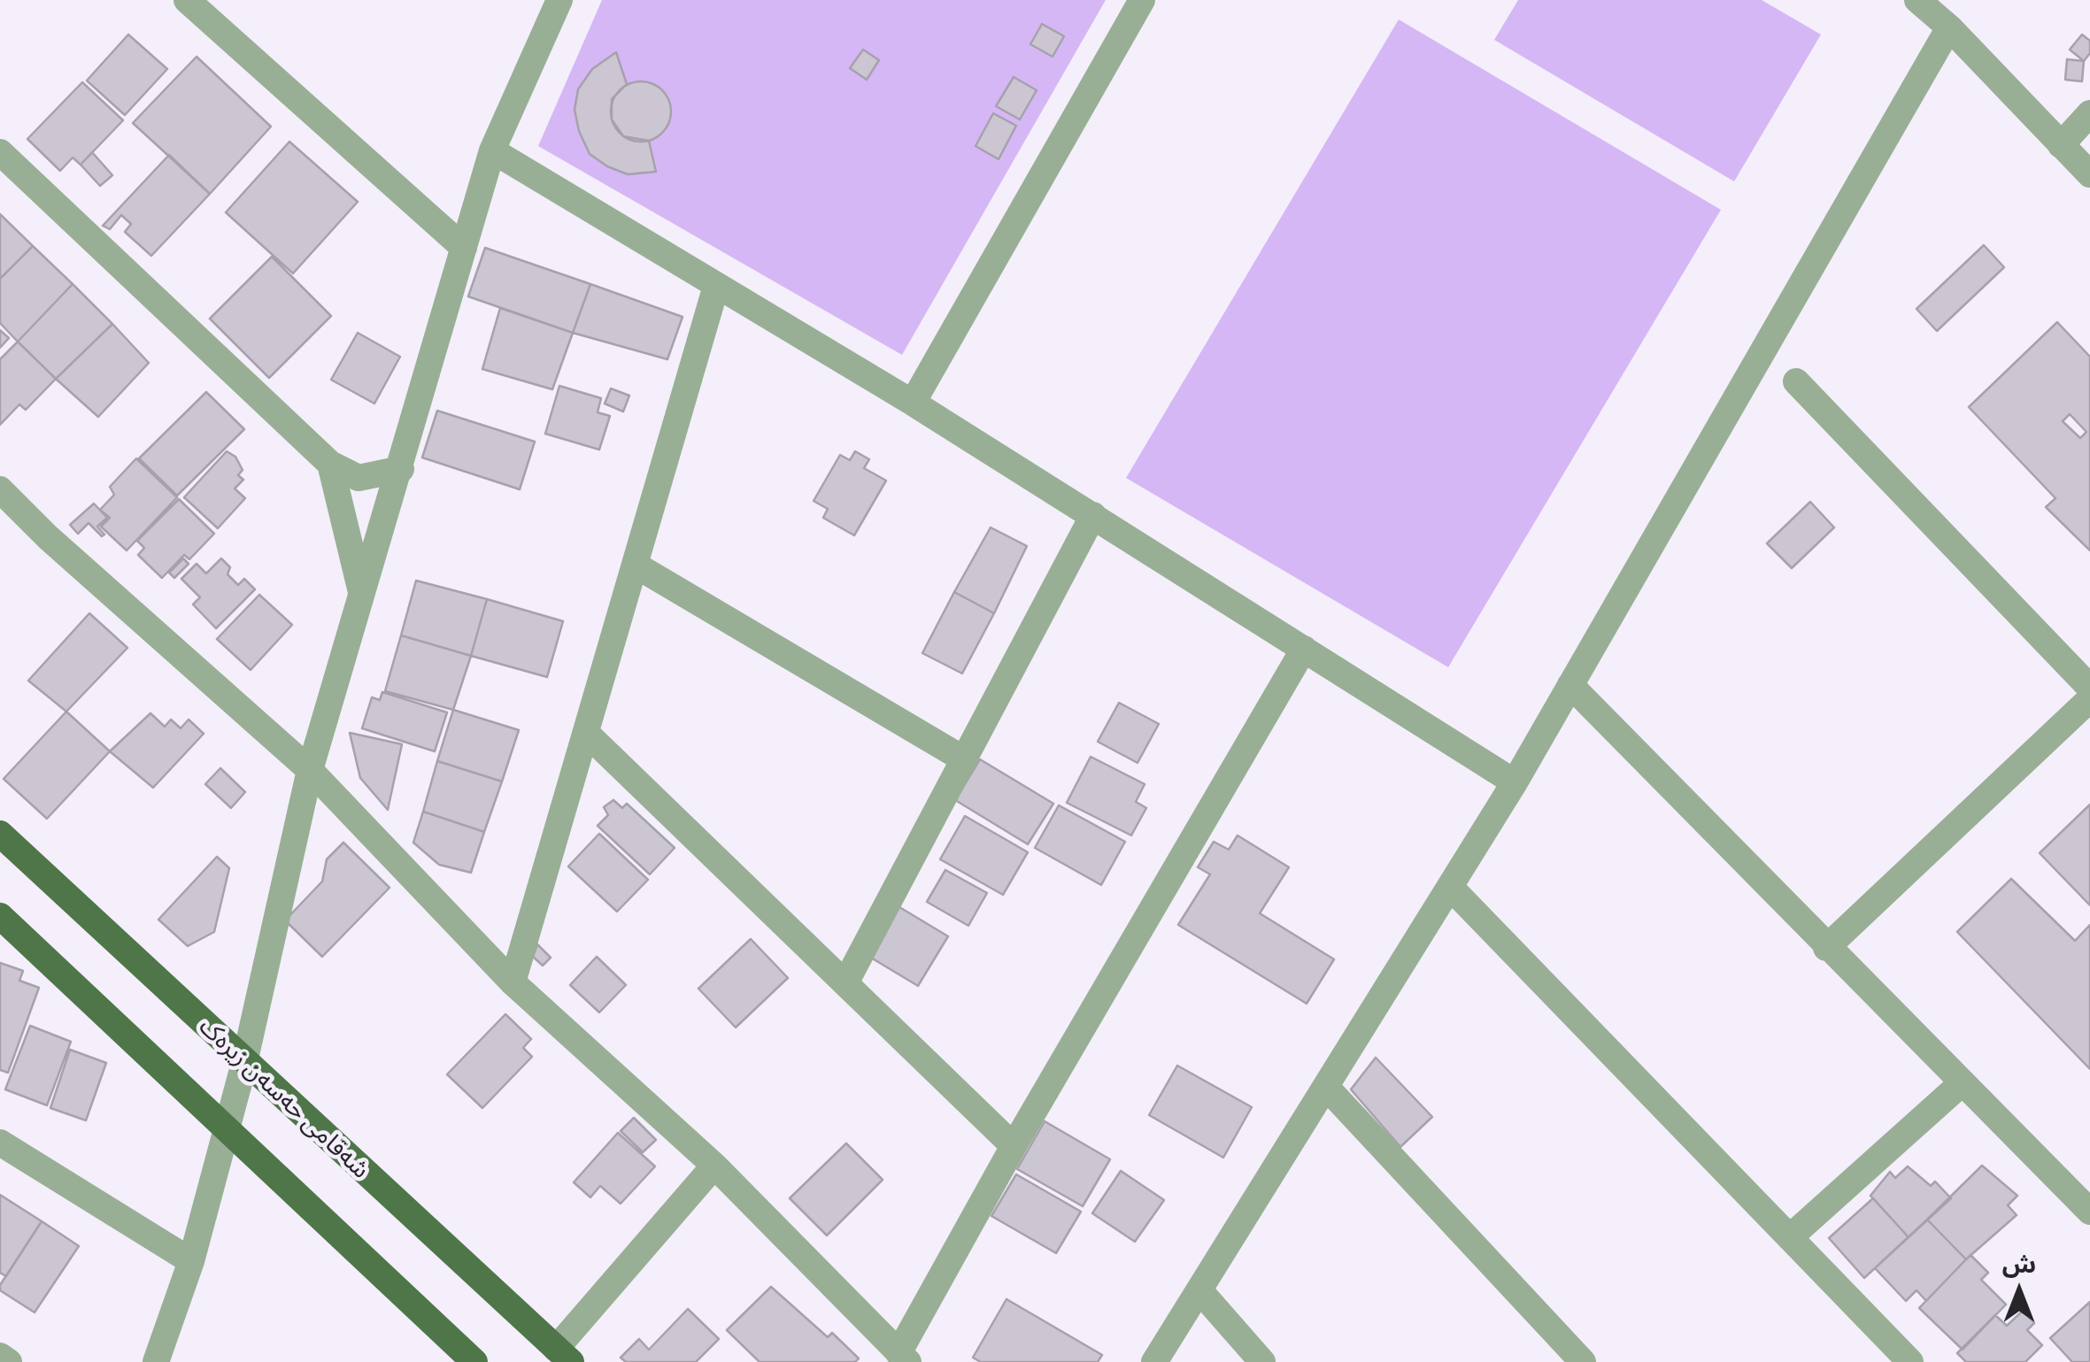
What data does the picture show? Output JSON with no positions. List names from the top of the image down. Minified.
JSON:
{"streets":{"main road":["شەقامی حەسەن زیرەک"]},"north":"top"}
